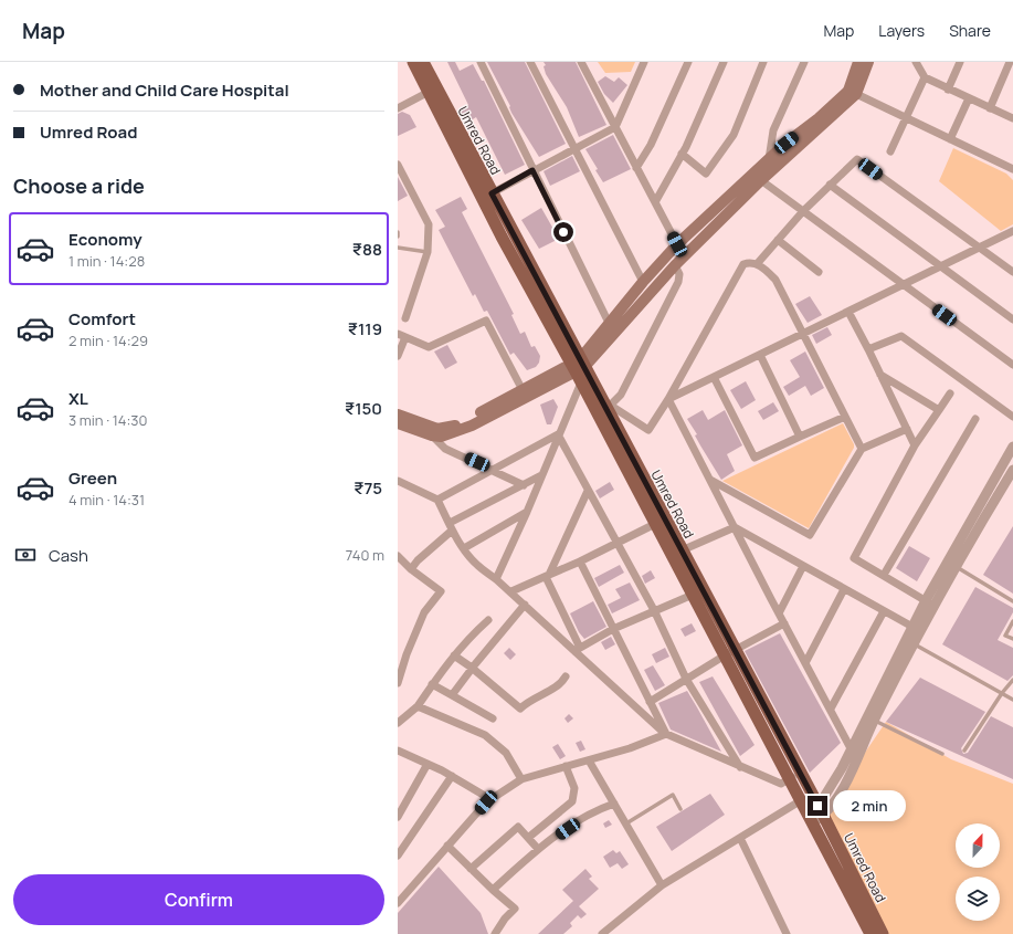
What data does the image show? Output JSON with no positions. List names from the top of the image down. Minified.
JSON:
{"streets":{"main road":["Umred Road"]},"north":"top","page":{"header":"Map","nav":["Map","Layers","Share"],"banner":["Mother and Child Care Hospital","Umred Road"],"heading":"Choose a ride","list":[{"name":"Economy","note":"1 min · 14:28","value":"₹88"},{"name":"Comfort","note":"2 min · 14:29","value":"₹119"},{"name":"XL","note":"3 min · 14:30","value":"₹150"},{"name":"Green","note":"4 min · 14:31","value":"₹75"}],"pay":["Cash","740 m"],"bubble":"2 min","buttons":"Confirm"}}
